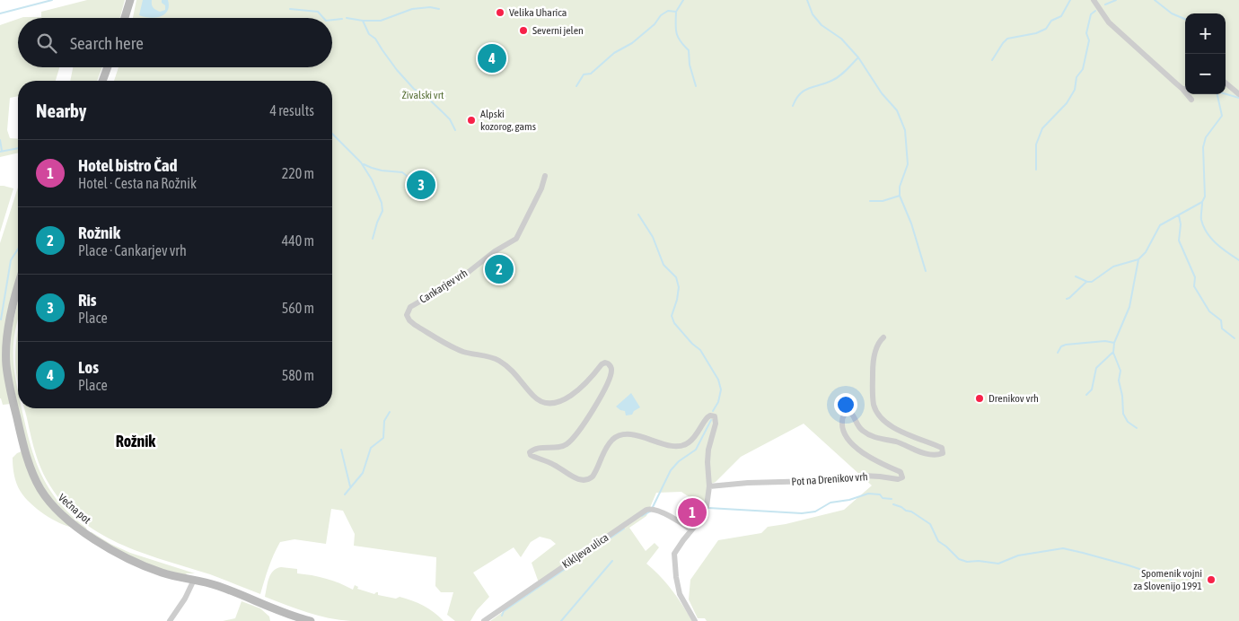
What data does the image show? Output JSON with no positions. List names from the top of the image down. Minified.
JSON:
{"streets":{"main road":["Večna pot"],"street":["Cankarjev vrh","Pot na Drenikov vrh","Kikljeva ulica"]},"crossings":[["Cankarjev vrh","Pot na Drenikov vrh"]],"districts":["Rožnik"],"parks":["Živalski vrt"],"places":["Velika Uharica","Severni jelen","Alpski kozorog, gams","Drenikov vrh","Spomenik vojni za Slovenijo 1991"],"page":{"map_buttons":["+","−"],"search":"Search here","pins":["4","3","2","1"],"heading":["Nearby","4 results"],"list":[{"mark":"1","name":"Hotel bistro Čad","note":"Hotel · Cesta na Rožnik","value":"220 m"},{"mark":"2","name":"Rožnik","note":"Place · Cankarjev vrh","value":"440 m"},{"mark":"3","name":"Ris","note":"Place","value":"560 m"},{"mark":"4","name":"Los","note":"Place","value":"580 m"}]}}
